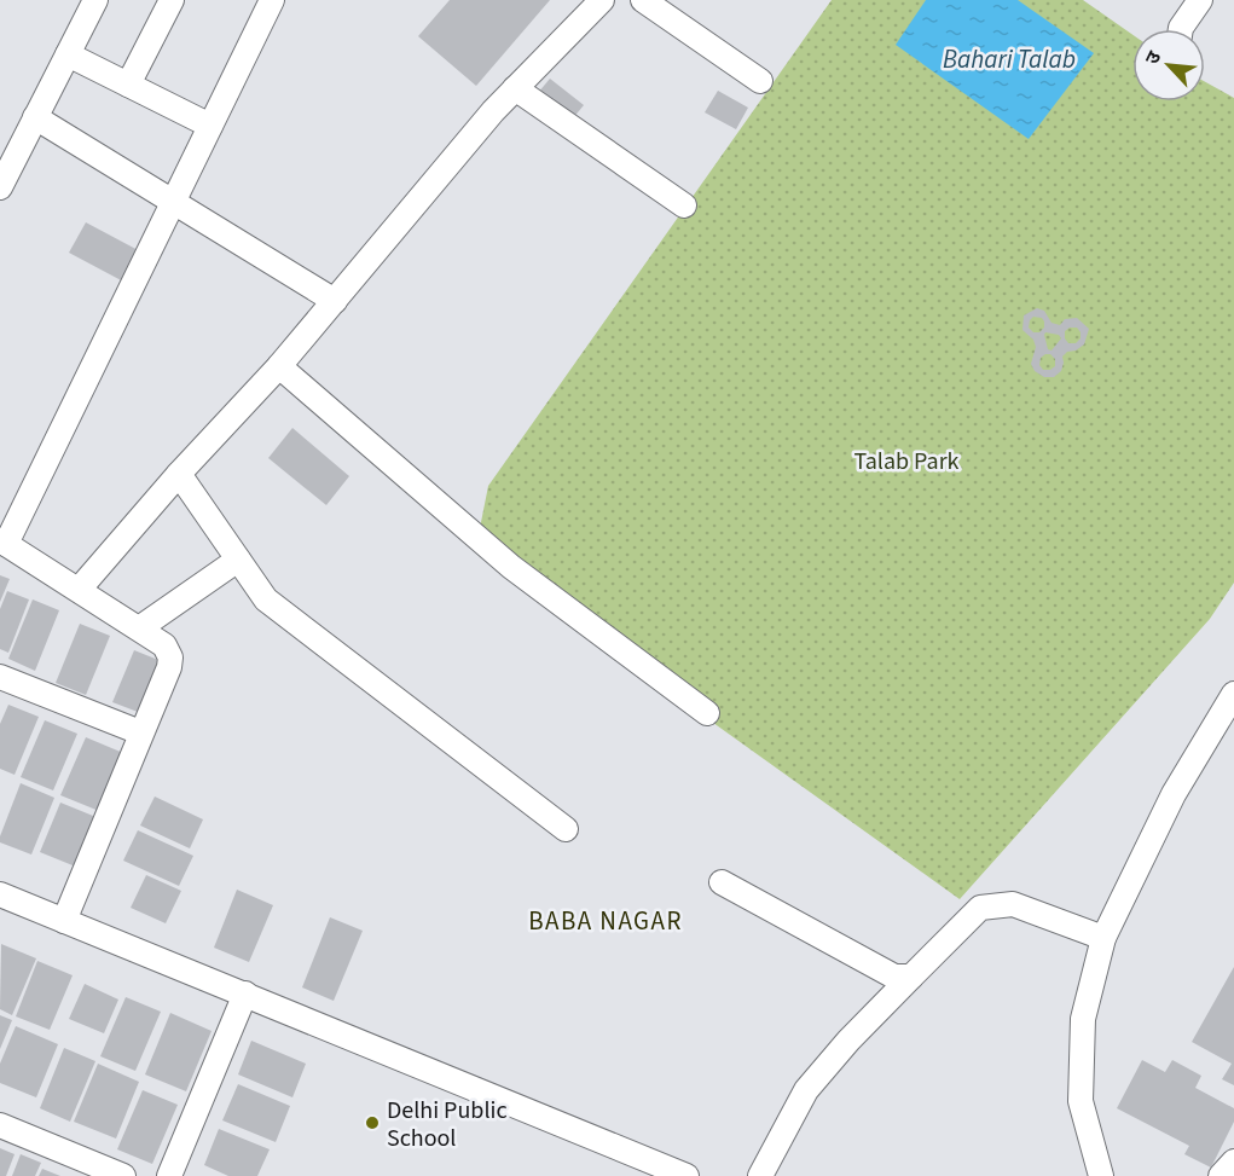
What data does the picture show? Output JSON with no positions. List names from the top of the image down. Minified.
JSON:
{"districts":["BABA NAGAR"],"water":["Bahari Talab"],"parks":["Talab Park"],"places":["Delhi Public School"],"north":"top left"}
